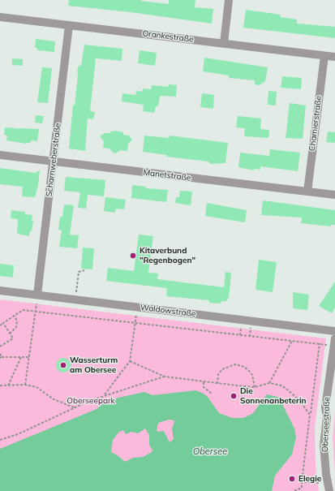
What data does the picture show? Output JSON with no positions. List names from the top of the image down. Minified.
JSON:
{"streets":{"street":["Orankestraße","Chamierstraße","Scharnweberstraße","Manetstraße","Waldowstraße","Oberseestraße"]},"crossings":[["Orankestraße","Chamierstraße"],["Orankestraße","Scharnweberstraße"],["Chamierstraße","Manetstraße"],["Scharnweberstraße","Manetstraße"],["Scharnweberstraße","Waldowstraße"]],"water":["Obersee"],"parks":["Oberseepark"],"places":["Kitaverbund \"Regenbogen\"","Wasserturm am Obersee","Die Sonnenanbeterin","Elegie"]}
